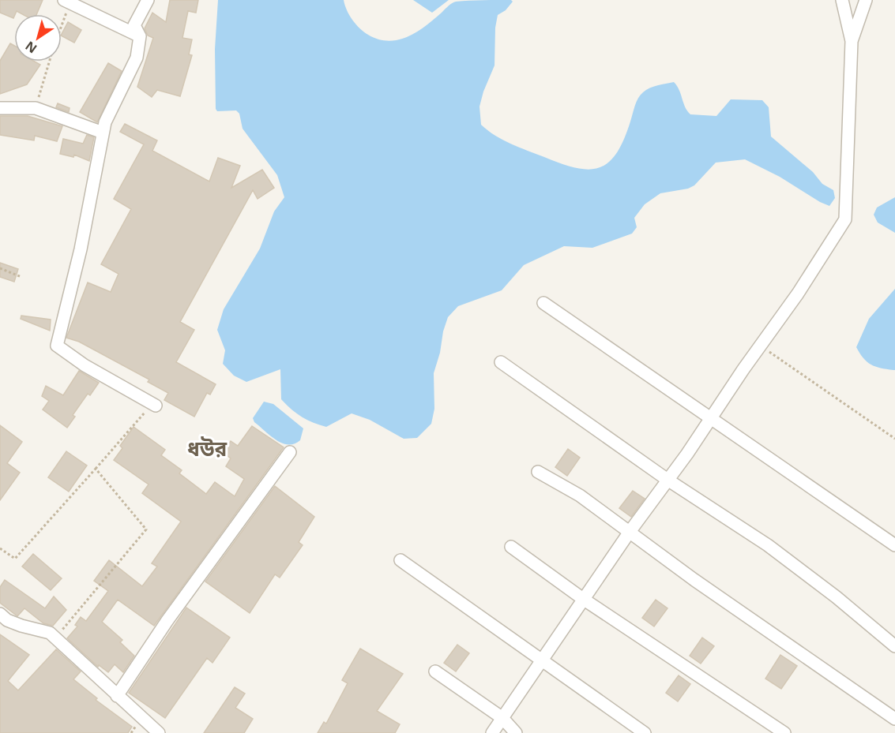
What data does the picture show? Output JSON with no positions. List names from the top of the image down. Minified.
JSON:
{"districts":["ধউর"],"north":"bottom left"}
